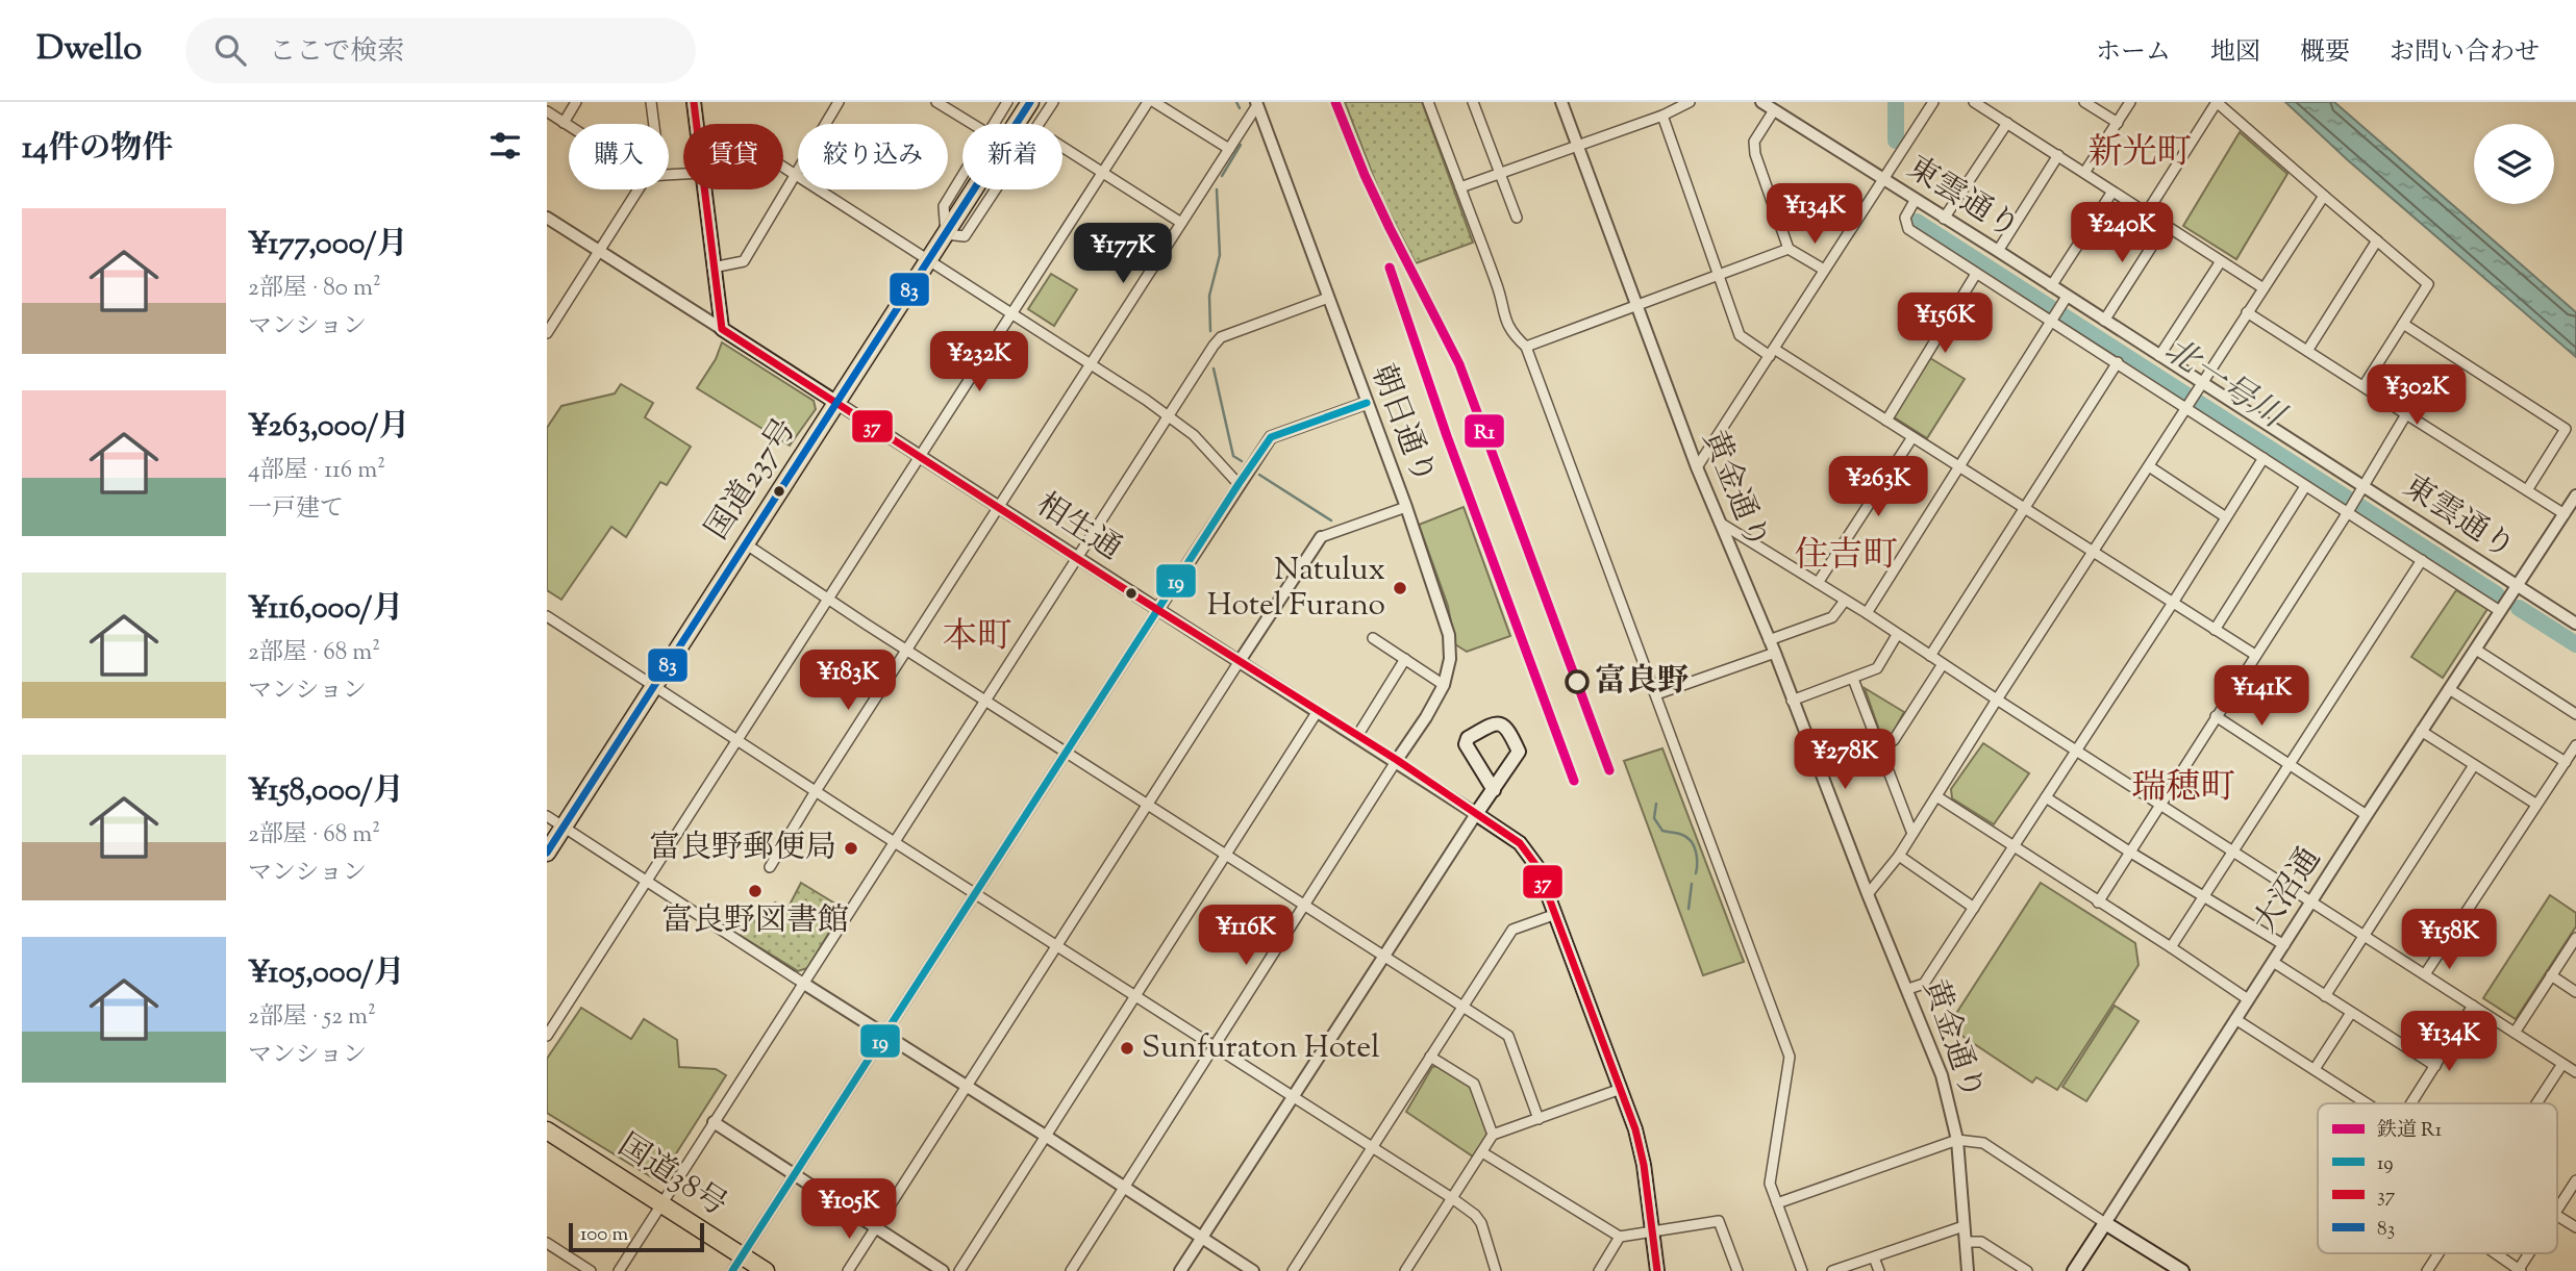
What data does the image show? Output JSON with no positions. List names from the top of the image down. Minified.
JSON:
{"streets":{"highway":["国道237号","国道38号"],"street":["東雲通り","朝日通り","黄金通り","相生通","大沼通"]},"crossings":[["東雲通り","大沼通"],["朝日通り","相生通"],["国道237号","相生通"]],"districts":["新光町","住吉町","本町","瑞穂町"],"water":["北一号川"],"places":["Natulux Hotel Furano","富良野","富良野郵便局","富良野図書館","Sunfuraton Hotel"],"lines":["rail line R1","transit line 37","transit line 83","transit line 19"],"legend":["鉄道 R1","19","37","83"],"scale_bar":"100 m","page":{"header":"Dwello","search":"ここで検索","nav":["ホーム","地図","概要","お問い合わせ"],"heading":"14件の物件","chip":["購入","賃貸","絞り込み","新着"],"price":["¥134K","¥240K","¥177K","¥156K","¥232K","¥302K","¥263K","¥183K","¥141K","¥278K","¥116K","¥158K","¥134K","¥105K"],"list":[{"name":"¥177,000/月","note":"2部屋 · 80 m² · マンション"},{"name":"¥263,000/月","note":"4部屋 · 116 m² · 一戸建て"},{"name":"¥116,000/月","note":"2部屋 · 68 m² · マンション"},{"name":"¥158,000/月","note":"2部屋 · 68 m² · マンション"},{"name":"¥105,000/月","note":"2部屋 · 52 m² · マンション"}],"scale":"100 m"}}
